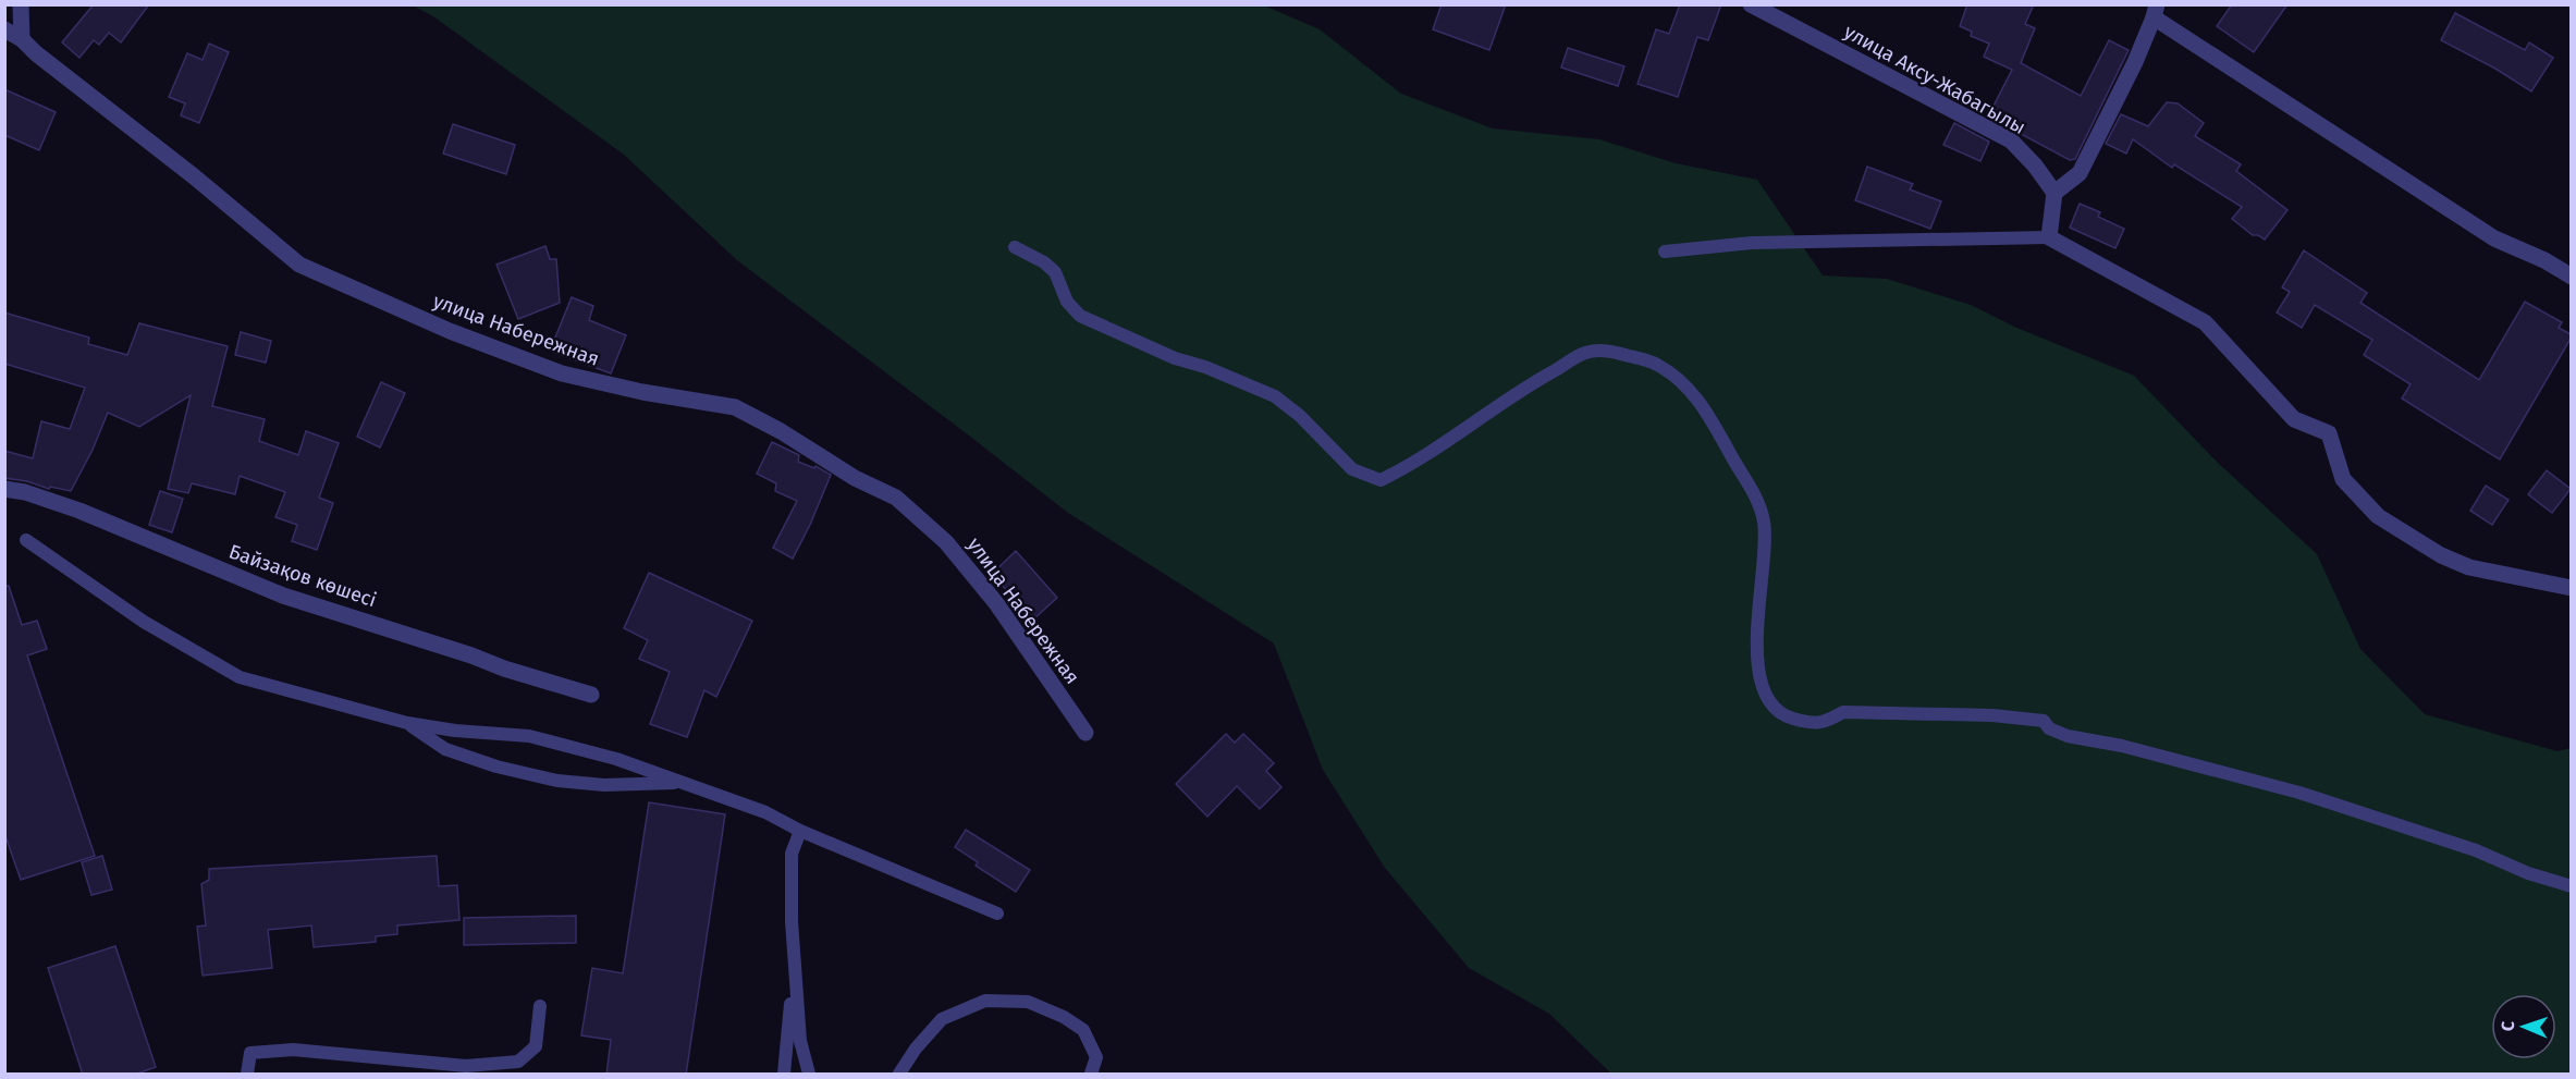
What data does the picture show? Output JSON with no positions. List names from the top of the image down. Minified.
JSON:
{"streets":{"street":["улица Аксу-Жабагылы","улица Набережная","Байзақов көшесі"]},"north":"left"}
